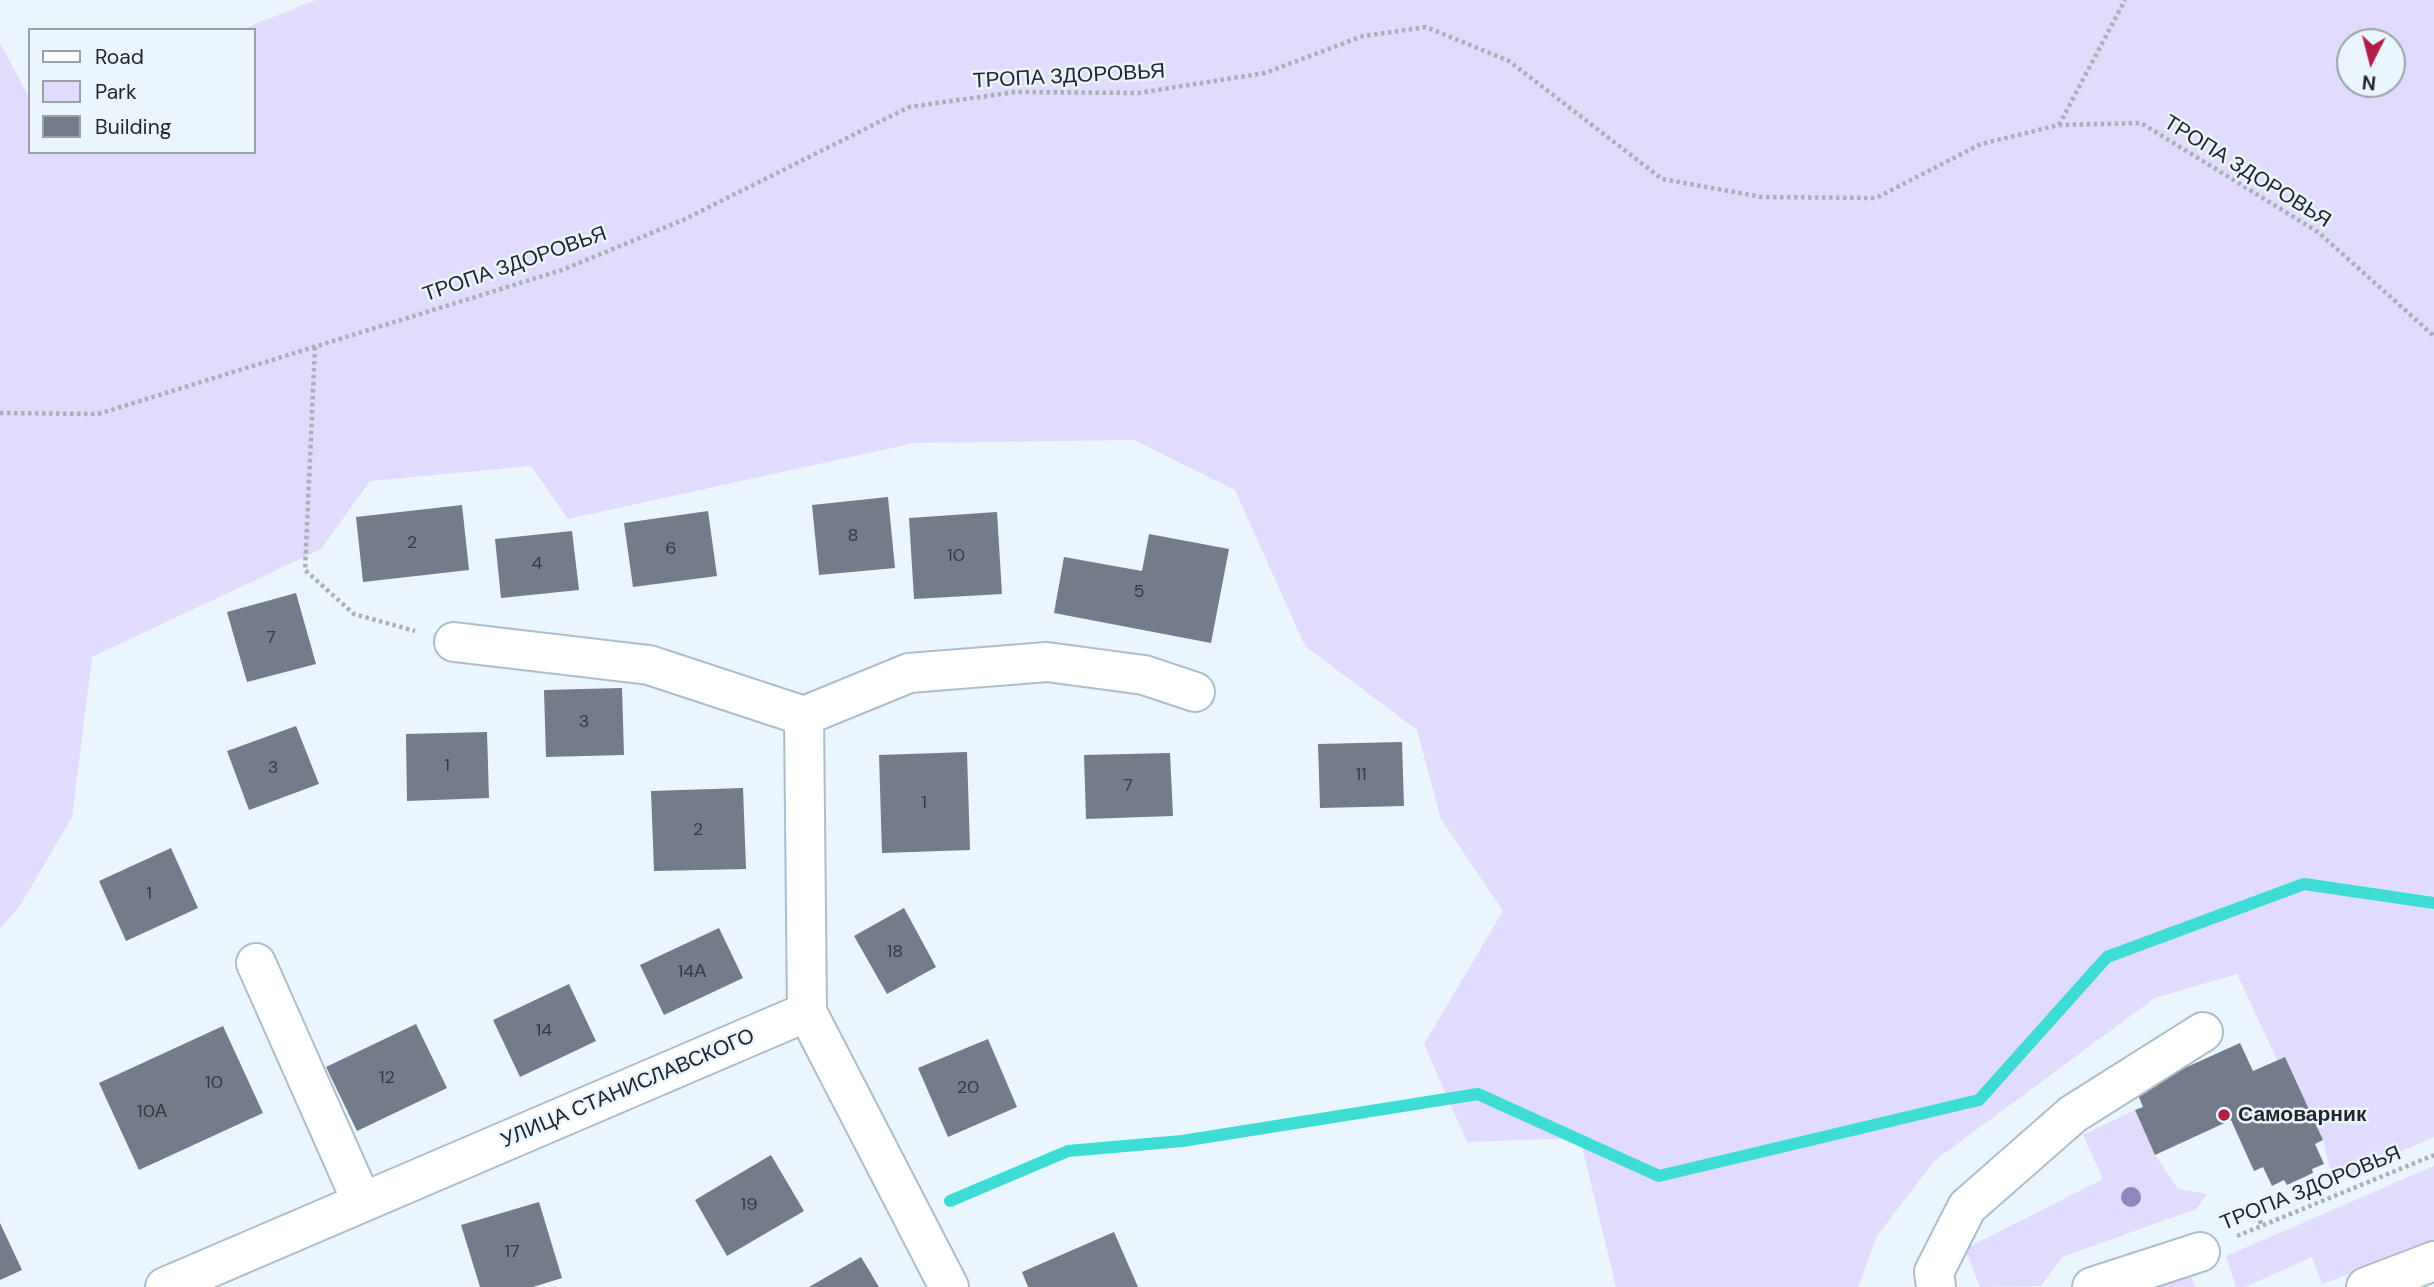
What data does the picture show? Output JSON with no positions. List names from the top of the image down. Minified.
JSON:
{"streets":{"street":["УЛИЦА СТАНИСЛАВСКОГО"],"path":["ТРОПА ЗДОРОВЬЯ"]},"places":["Самоварник"],"house_numbers":["8","2","6","10","4","5","7","3","1","3","11","7","1","2","1","18","14А","14","12","10","20","10А","19","17"],"legend":["Road","Park","Building"],"north":"bottom"}
